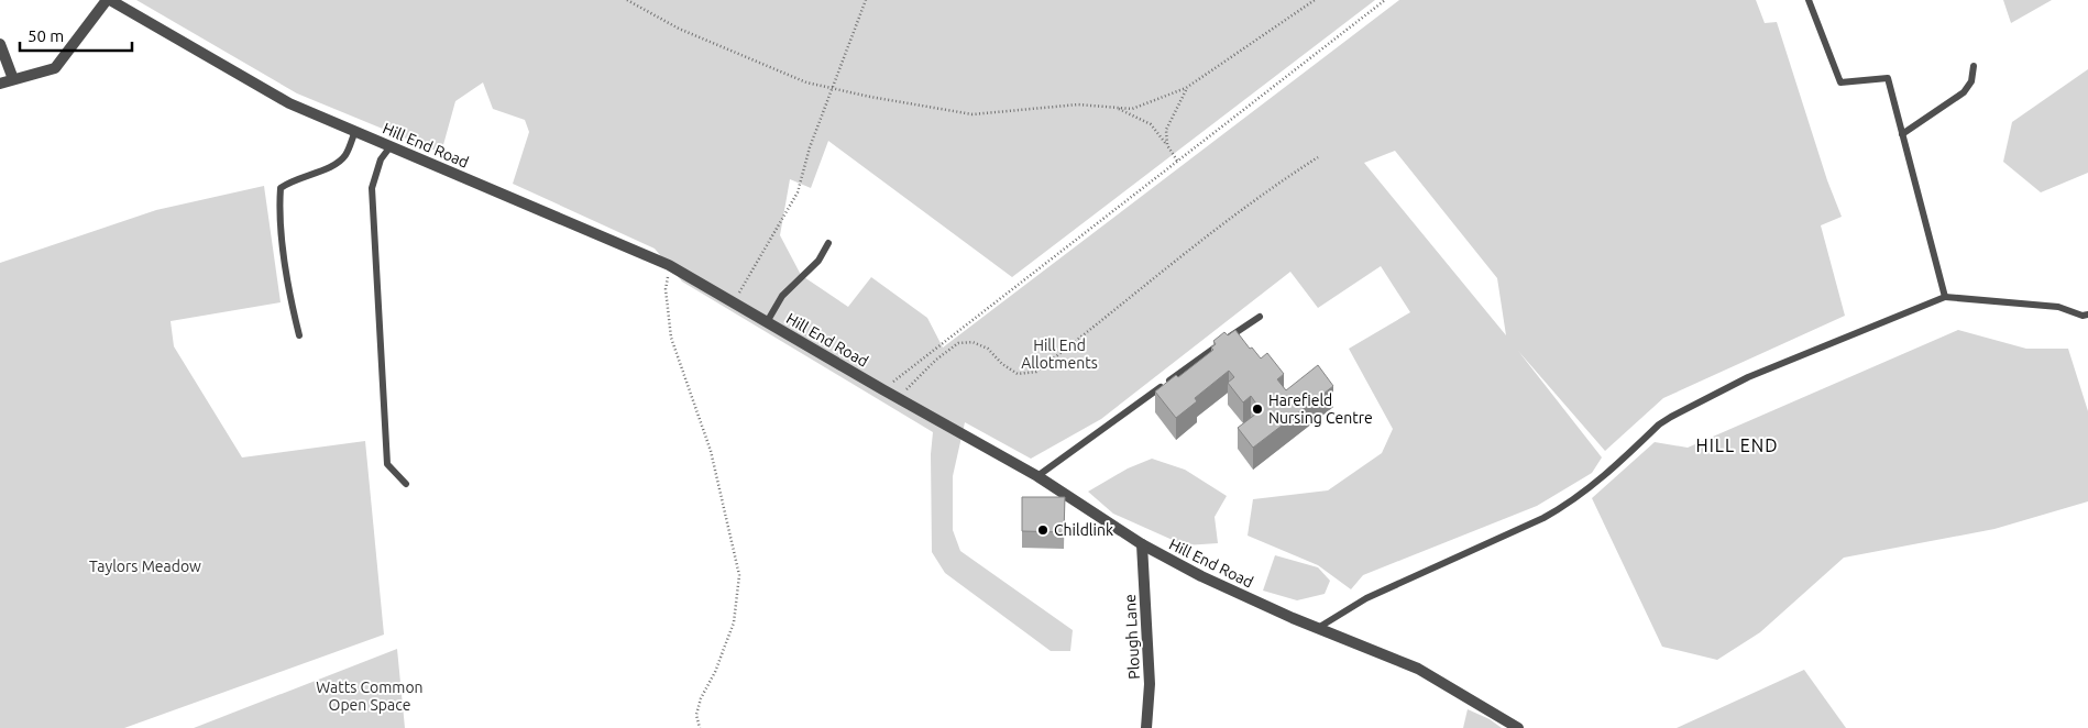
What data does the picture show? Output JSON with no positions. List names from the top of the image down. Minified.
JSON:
{"streets":{"street":["Hill End Road","Plough Lane"]},"crossings":[["Hill End Road","Plough Lane"]],"districts":["HILL END"],"parks":["Hill End Allotments","Taylors Meadow","Watts Common Open Space"],"places":["Harefield Nursing Centre","Childlink"],"scale_bar":"50 m"}
